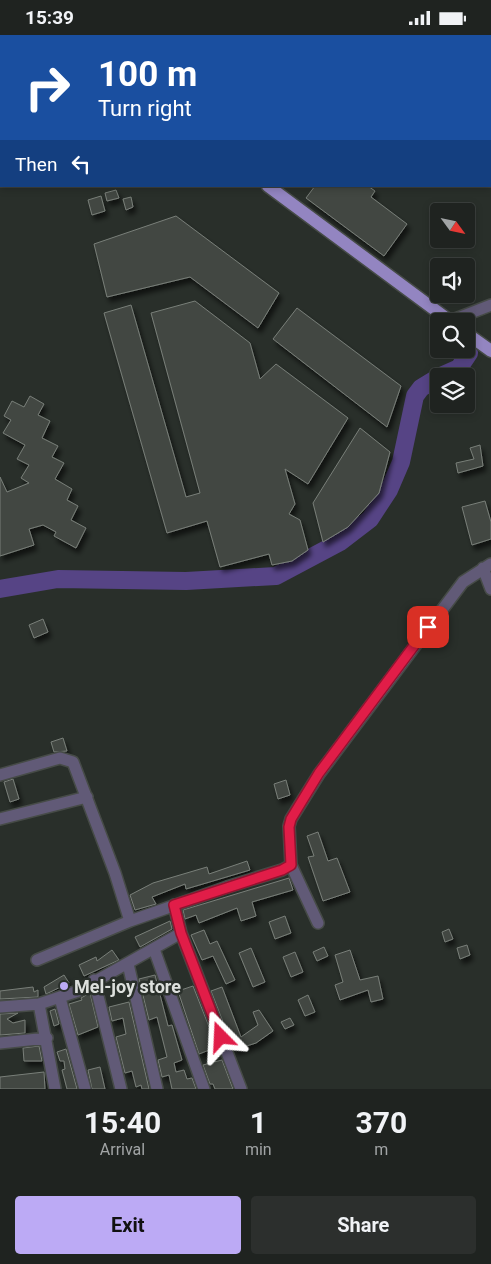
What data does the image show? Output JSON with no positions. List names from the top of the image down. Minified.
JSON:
{"places":["Mel-joy store"],"north":"bottom right","page":{"status":"15:39","turn":["100 m","Turn right"],"then":"Then","eta":["15:40","Arrival","1","min","370","m"],"buttons":["Exit","Share"]}}
